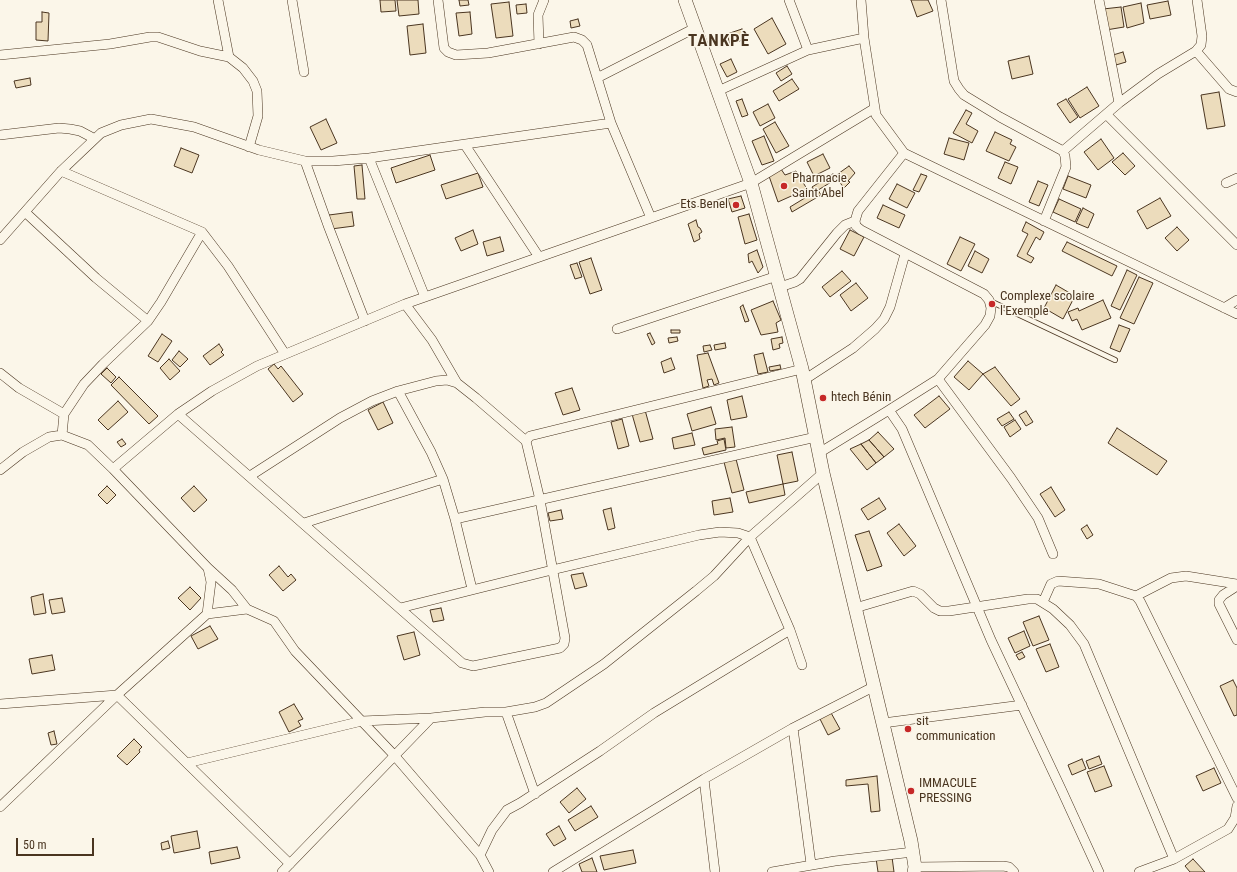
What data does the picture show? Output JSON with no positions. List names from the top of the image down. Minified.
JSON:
{"districts":["TANKPÈ"],"places":["Pharmacie Saint Abel","Ets Benel","Complexe scolaire l'Exemple","htech Bénin","sit communication","IMMACULE PRESSING"],"scale_bar":"50 m"}
